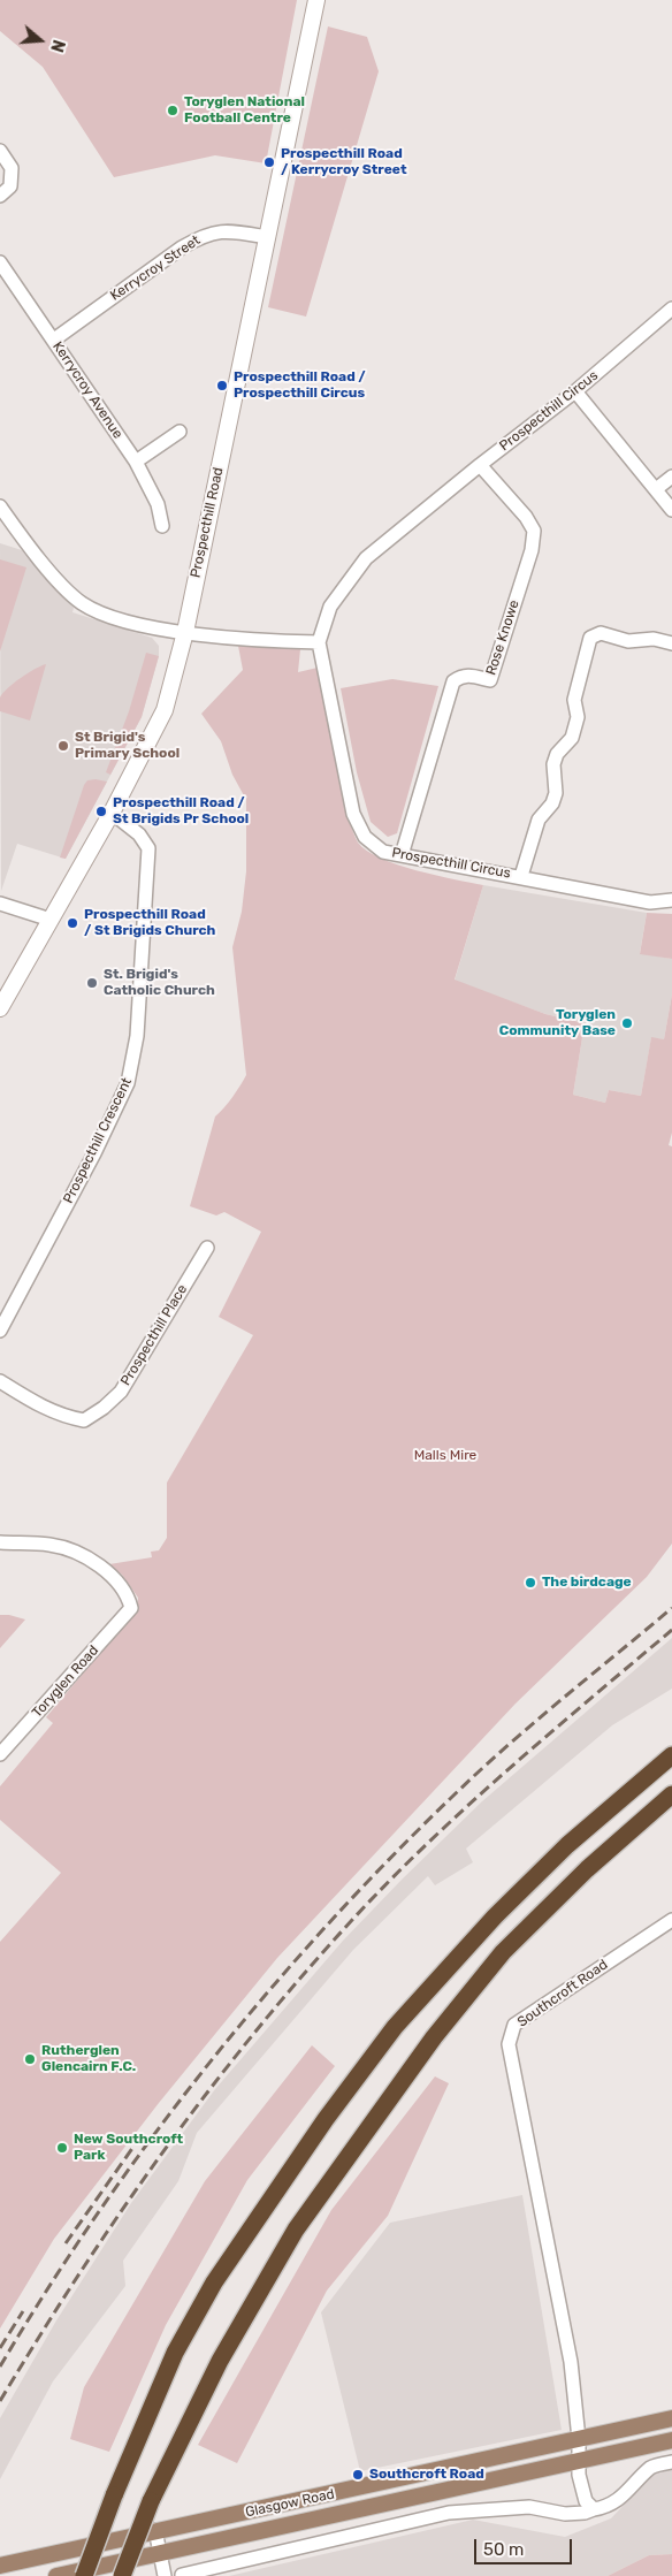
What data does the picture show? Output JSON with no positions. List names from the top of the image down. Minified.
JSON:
{"streets":{"main road":["Prospecthill Road","Glasgow Road"],"street":["Kerrycroy Street","Kerrycroy Avenue","Prospecthill Circus","Rose Knowe","Prospecthill Crescent","Prospecthill Place","Toryglen Road","Southcroft Road"]},"crossings":[["Kerrycroy Street","Kerrycroy Avenue"],["Kerrycroy Street","Prospecthill Road"],["Prospecthill Circus","Rose Knowe"],["Prospecthill Road","Prospecthill Crescent"],["Southcroft Road","Glasgow Road"]],"parks":["Malls Mire"],"places":["Toryglen National Football Centre","Prospecthill Road / Kerrycroy Street","Prospecthill Road / Prospecthill Circus","St Brigid's Primary School","Prospecthill Road / St Brigids Pr School","Prospecthill Road / St Brigids Church","St. Brigid's Catholic Church","Toryglen Community Base","The birdcage","Rutherglen Glencairn F.C.","New Southcroft Park","Southcroft Road"],"scale_bar":"50 m","north":"right"}
